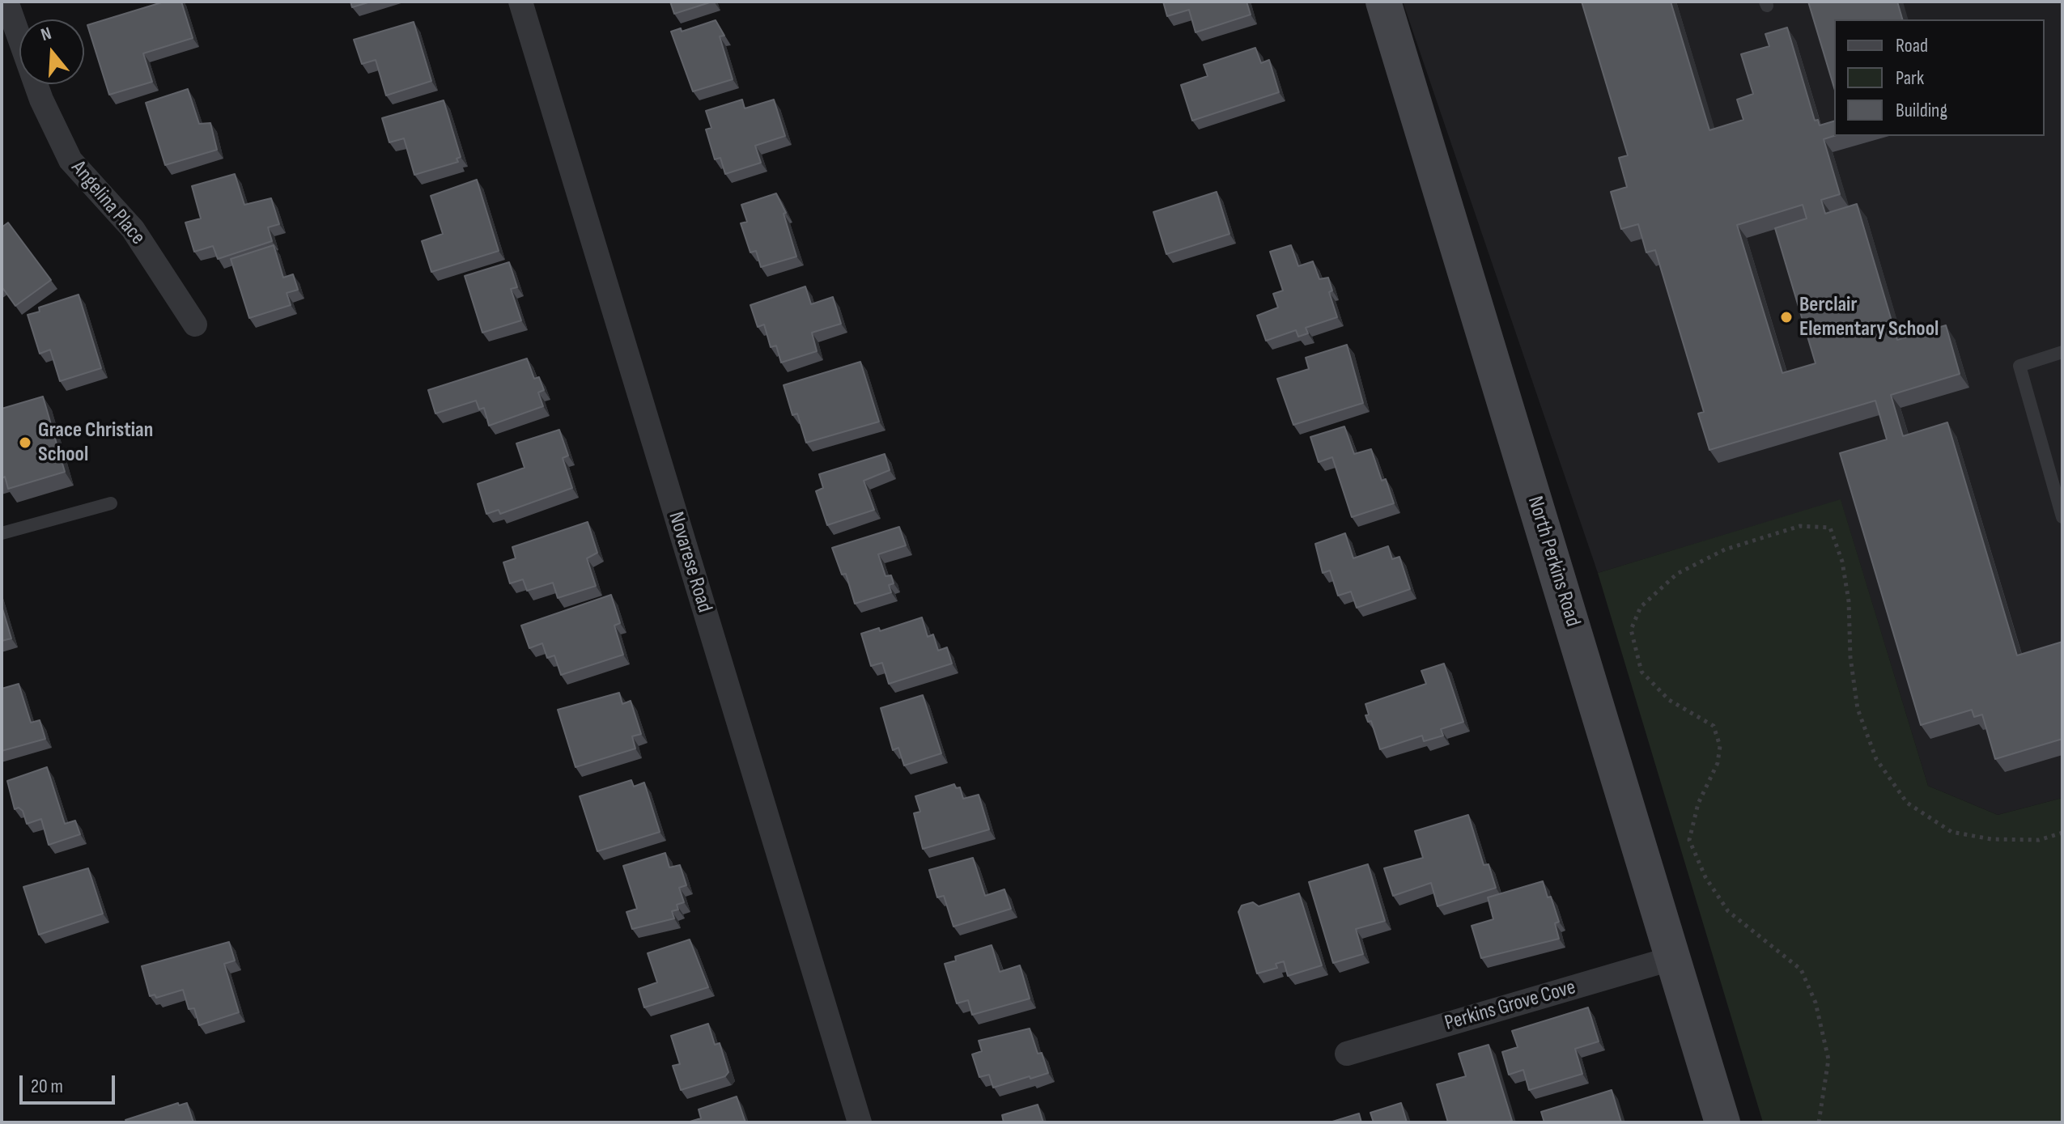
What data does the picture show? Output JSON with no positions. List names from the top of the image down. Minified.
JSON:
{"streets":{"street":["Angelina Place","North Perkins Road","Novarese Road","Perkins Grove Cove"]},"crossings":[["North Perkins Road","Perkins Grove Cove"]],"places":["Berclair Elementary School","Grace Christian School"],"legend":["Road","Park","Building"],"scale_bar":"20 m","north":"top"}
